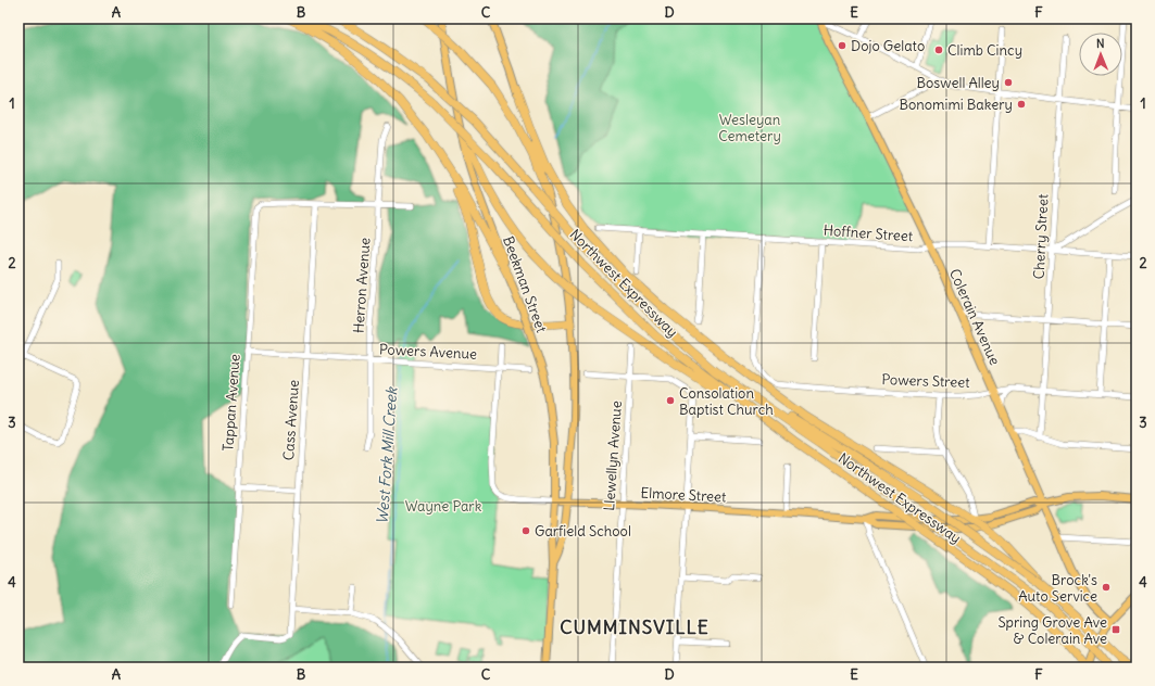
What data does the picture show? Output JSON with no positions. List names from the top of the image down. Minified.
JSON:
{"streets":{"highway":["Northwest Expressway"],"main road":["Beekman Street","Colerain Avenue","Elmore Street"],"street":["Hoffner Street","Cherry Street","Herron Avenue","Powers Avenue","Powers Street","Tappan Avenue","Cass Avenue","Llewellyn Avenue"]},"crossings":[["Hoffner Street","Cherry Street"],["Hoffner Street","Colerain Avenue"],["Hoffner Street","Powers Street"],["Cherry Street","Powers Street"],["Beekman Street","Elmore Street"],["Herron Avenue","Powers Avenue"],["Colerain Avenue","Powers Street"],["Colerain Avenue","Elmore Street"],["Powers Avenue","Tappan Avenue"],["Powers Avenue","Cass Avenue"],["Powers Avenue","Elmore Street"],["Tappan Avenue","Cass Avenue"],["Llewellyn Avenue","Elmore Street"]],"districts":["CUMMINSVILLE"],"water":["West Fork Mill Creek"],"parks":["Wesleyan Cemetery","Wayne Park"],"places":{"other":["Dojo Gelato","Climb Cincy","Boswell Alley","Bonomimi Bakery","Consolation Baptist Church","Garfield School","Brock's Auto Service"],"transit":["Spring Grove Ave & Colerain Ave"]},"north":"top","grid":{"columns":["A","B","C","D","E","F"],"rows":["1","2","3","4"]}}
